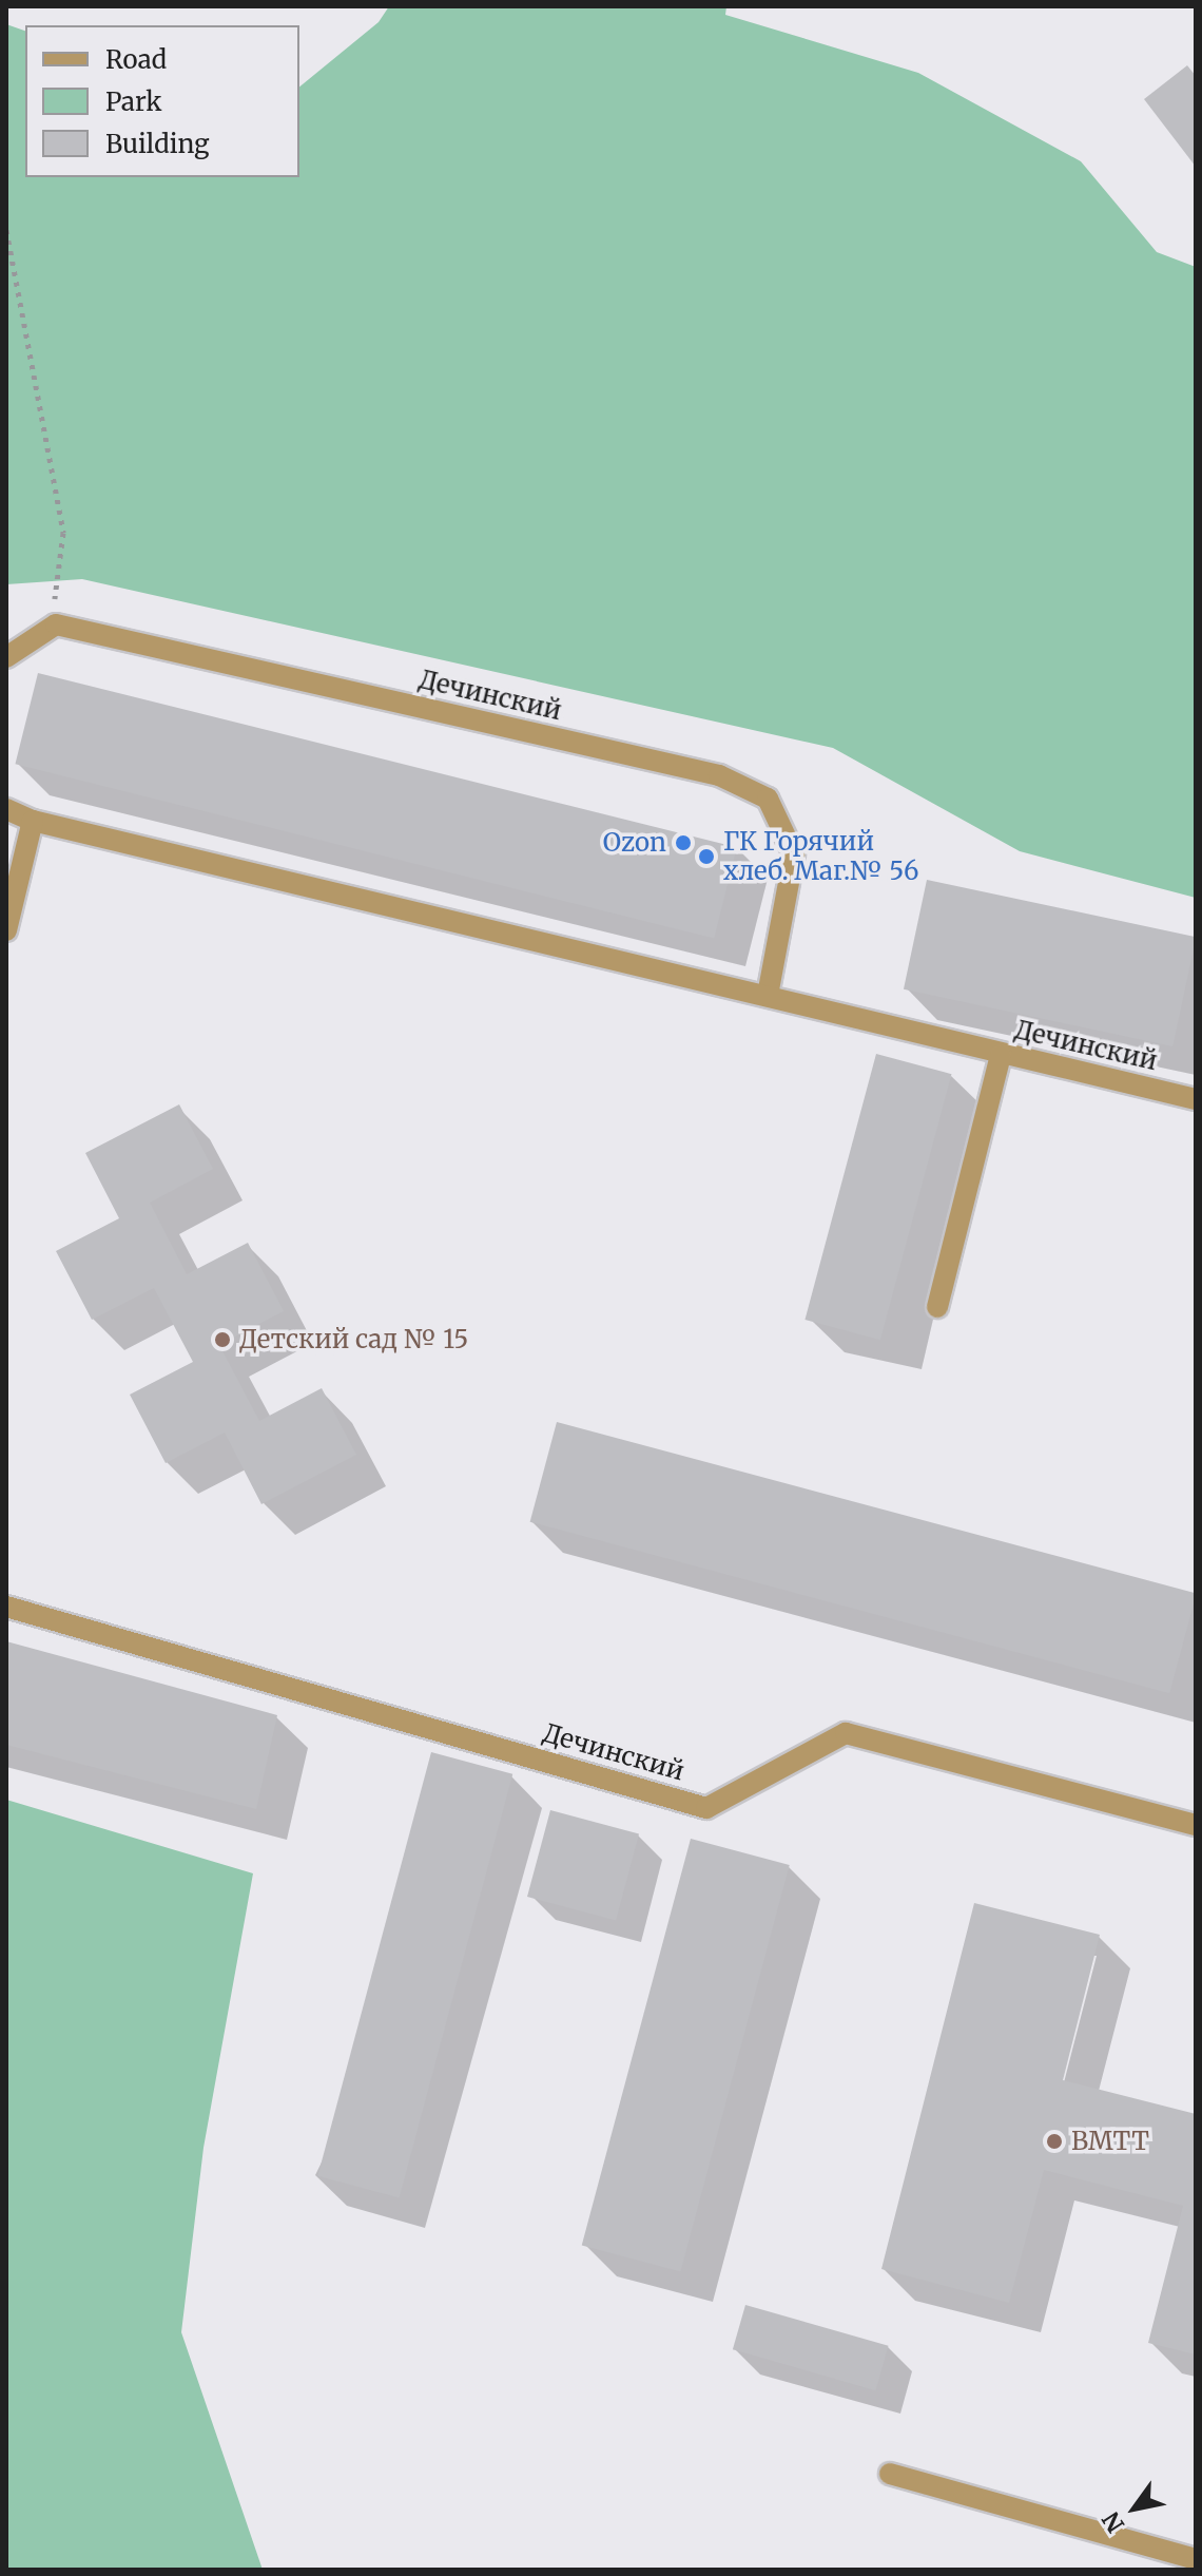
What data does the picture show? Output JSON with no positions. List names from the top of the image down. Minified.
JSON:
{"streets":{"street":["Дечинский"]},"places":["Ozon","ГК Горячий хлеб. Маг.№ 56","Детский сад № 15","ВМТТ"],"legend":["Road","Park","Building"],"north":"bottom left"}
